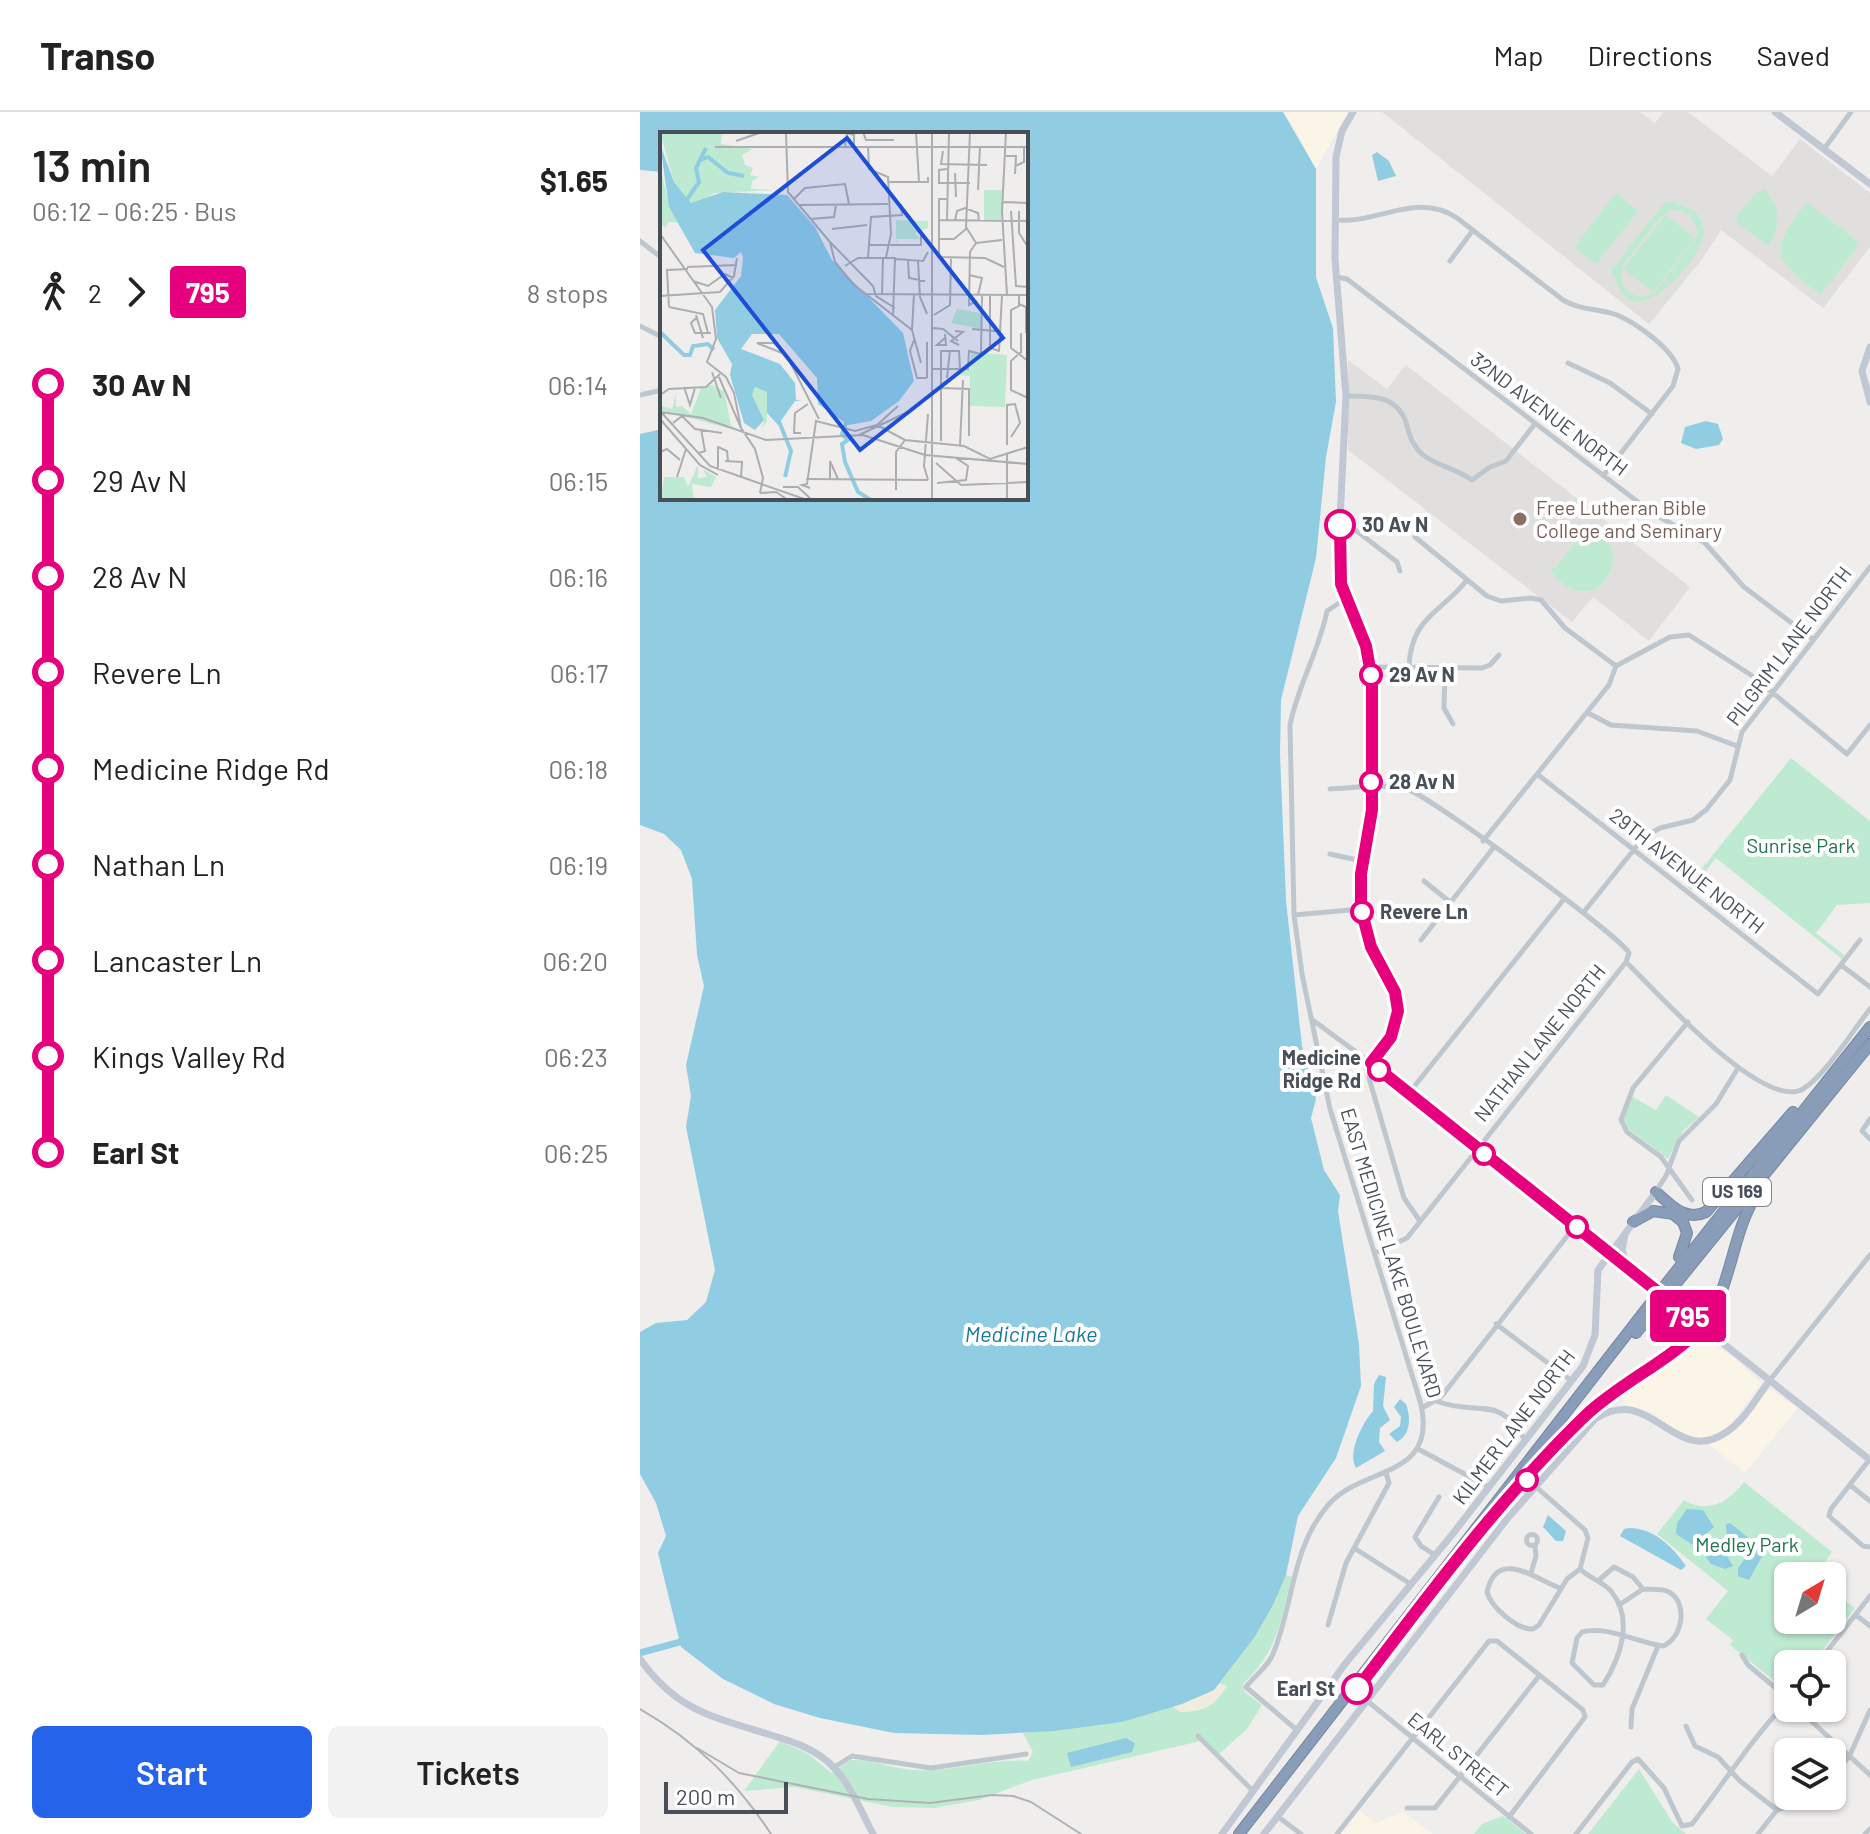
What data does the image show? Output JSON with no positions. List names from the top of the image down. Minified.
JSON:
{"streets":{"highway":["US 169"],"street":["32ND AVENUE NORTH","PILGRIM LANE NORTH","29TH AVENUE NORTH","NATHAN LANE NORTH","EAST MEDICINE LAKE BOULEVARD","KILMER LANE NORTH","EARL STREET"]},"crossings":[["32ND AVENUE NORTH","PILGRIM LANE NORTH"],["PILGRIM LANE NORTH","29TH AVENUE NORTH"],["PILGRIM LANE NORTH","NATHAN LANE NORTH"],["NATHAN LANE NORTH","EAST MEDICINE LAKE BOULEVARD"]],"water":["Medicine Lake"],"parks":["Sunrise Park","Medley Park"],"places":["Free Lutheran Bible College and Seminary","30 Av N","29 Av N","28 Av N","Revere Ln","Medicine Ridge Rd","Earl St"],"lines":["bus line 795"],"scale_bar":"200 m","north":"top right","page":{"header":"Transo","nav":["Map","Directions","Saved"],"heading":["13 min","06:12 – 06:25 · Bus","$1.65"],"on_map":"795","legs":["2","795","8 stops"],"list":[{"name":"30 Av N","value":"06:14"},{"name":"29 Av N","value":"06:15"},{"name":"28 Av N","value":"06:16"},{"name":"Revere Ln","value":"06:17"},{"name":"Medicine Ridge Rd","value":"06:18"},{"name":"Nathan Ln","value":"06:19"},{"name":"Lancaster Ln","value":"06:20"},{"name":"Kings Valley Rd","value":"06:23"},{"name":"Earl St","value":"06:25"}],"buttons":["Start","Tickets"],"scale":"200 m"}}
